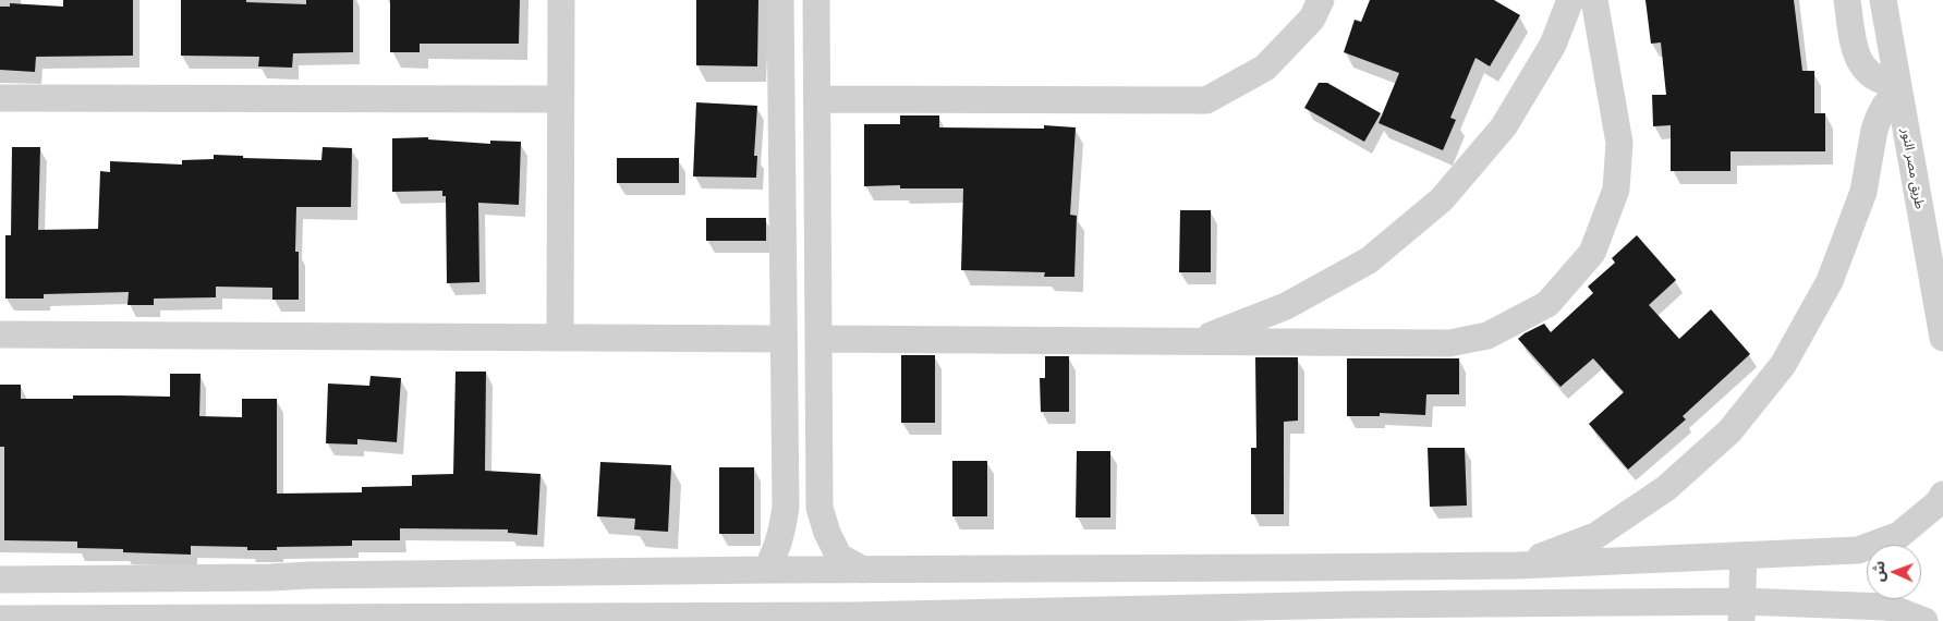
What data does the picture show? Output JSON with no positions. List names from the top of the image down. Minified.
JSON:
{"streets":{"street":["طريق مصر النور"]},"north":"left"}
